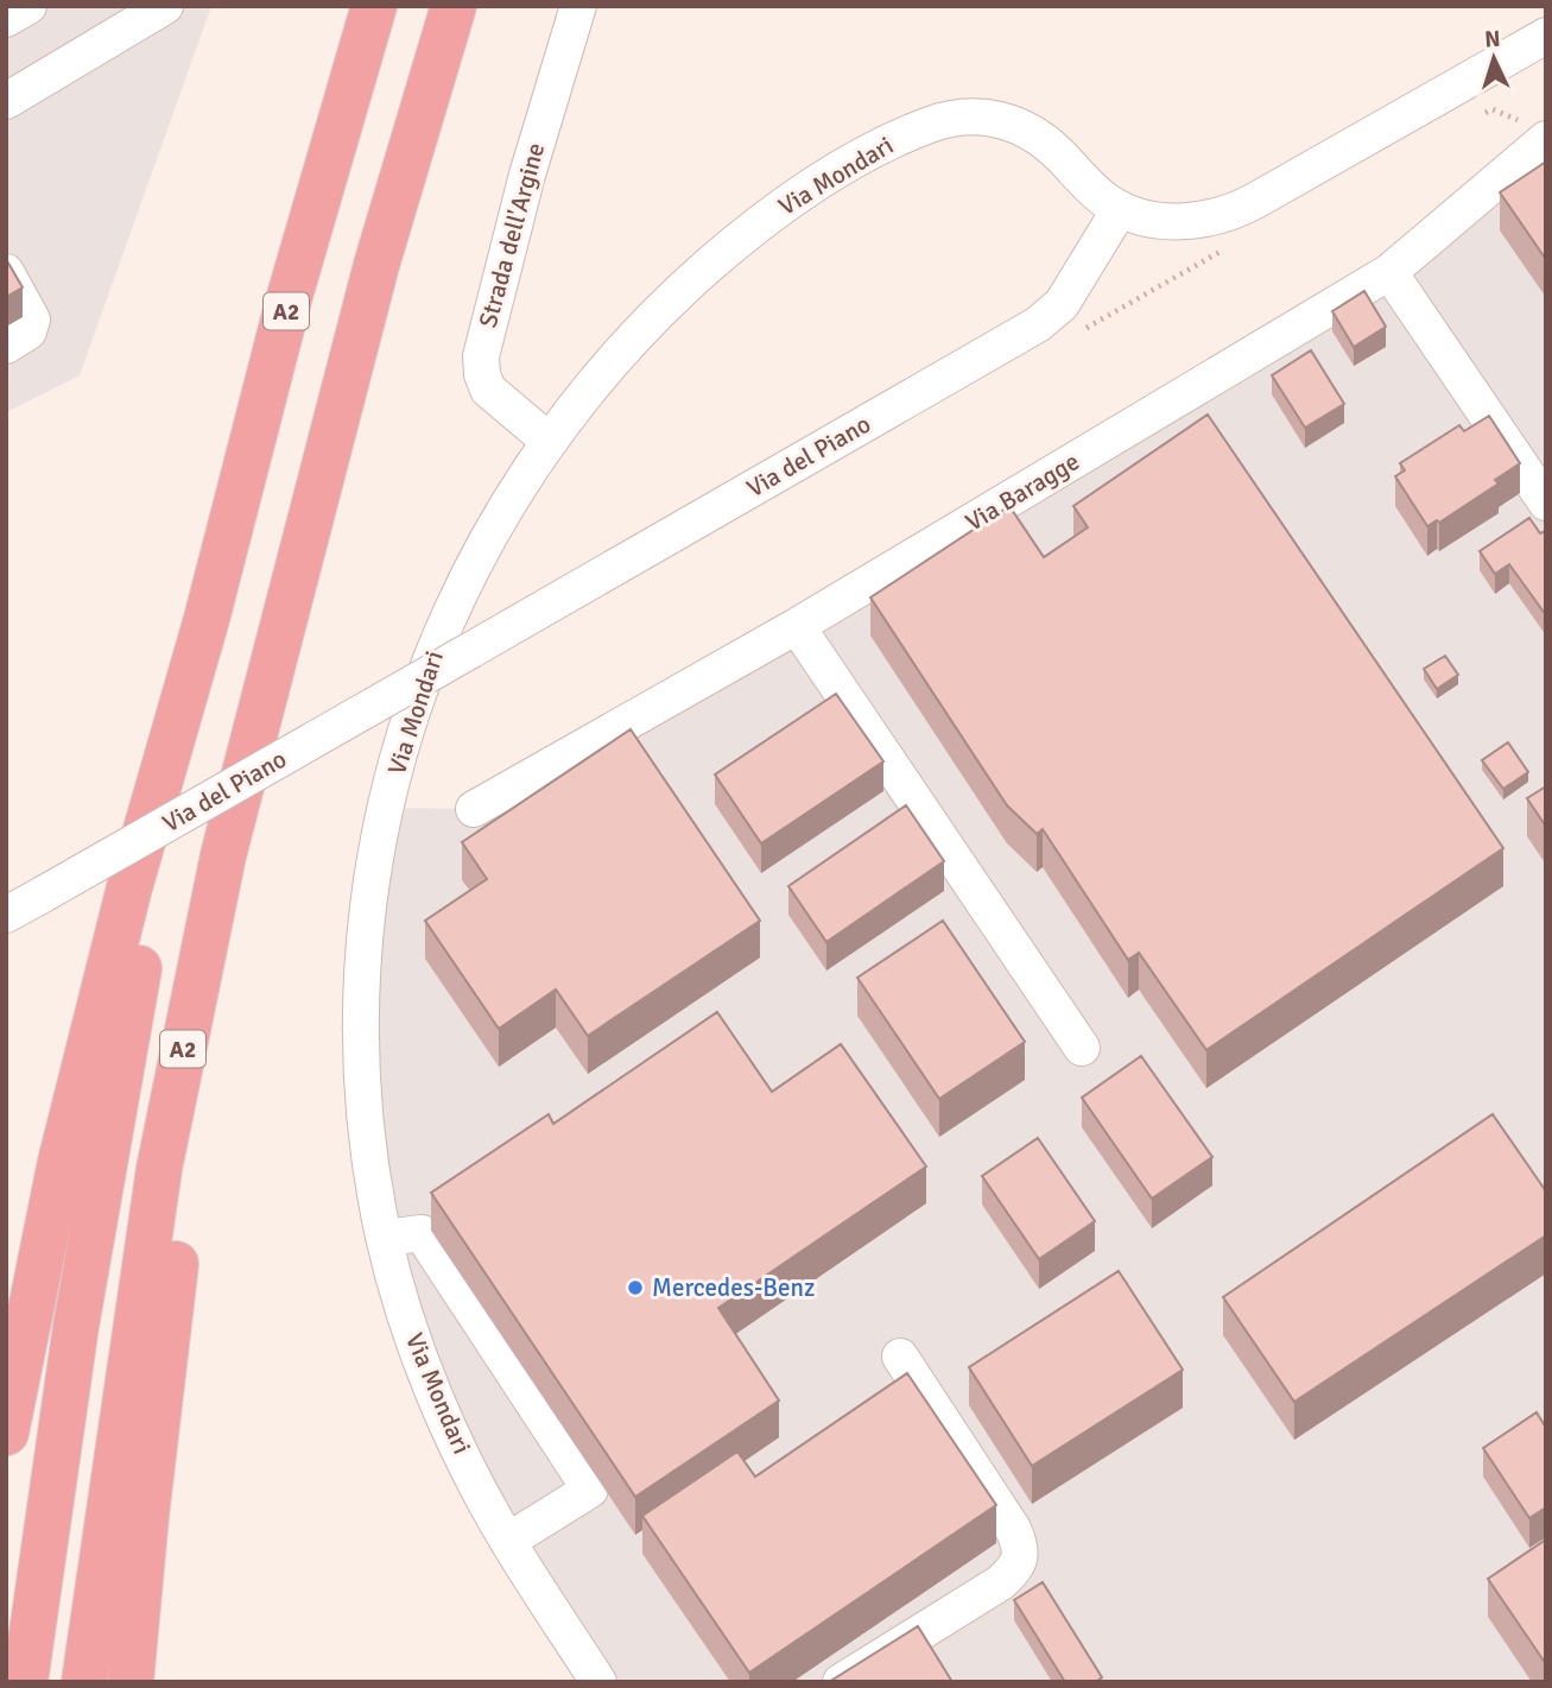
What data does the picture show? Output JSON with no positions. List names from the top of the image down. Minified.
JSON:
{"streets":{"highway":["A2"],"street":["Via Mondari","Strada dell'Argine","Via del Piano","Via Baragge"]},"crossings":[["Via Mondari","Strada dell'Argine"],["Via Mondari","Via del Piano"]],"places":["Mercedes-Benz"],"north":"top"}
